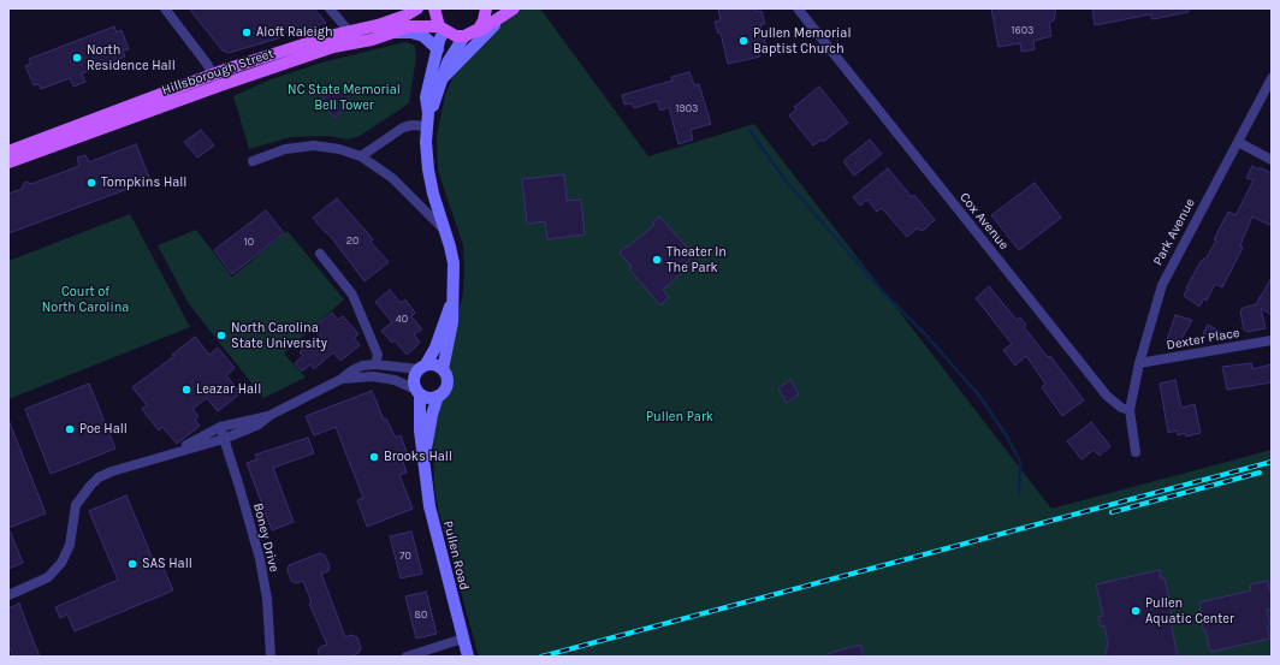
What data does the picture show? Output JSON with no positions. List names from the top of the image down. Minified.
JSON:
{"streets":{"main road":["Hillsborough Street","Pullen Road"],"street":["Cox Avenue","Park Avenue","Dexter Place","Boney Drive"]},"crossings":[["Cox Avenue","Park Avenue"],["Park Avenue","Dexter Place"]],"parks":["NC State Memorial Bell Tower","Court of North Carolina","Pullen Park"],"places":["Aloft Raleigh","Pullen Memorial Baptist Church","North Residence Hall","Tompkins Hall","Theater In The Park","North Carolina State University","Leazar Hall","Poe Hall","Brooks Hall","SAS Hall","Pullen Aquatic Center"],"house_numbers":["1603","1903","20","10","40","70","80"]}
